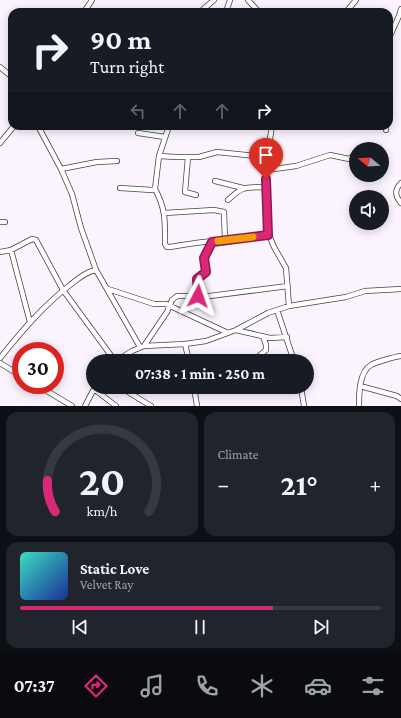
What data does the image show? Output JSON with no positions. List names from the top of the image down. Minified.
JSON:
{"north":"left","page":{"turn":["90 m","Turn right"],"limit":"30","trip":"07:38 · 1 min · 250 m","tile":"Climate","heat":["−","21°","+"],"song":["Static Love","Velvet Ray"],"tabs":"07:37","gauge":["20","km/h"]}}
